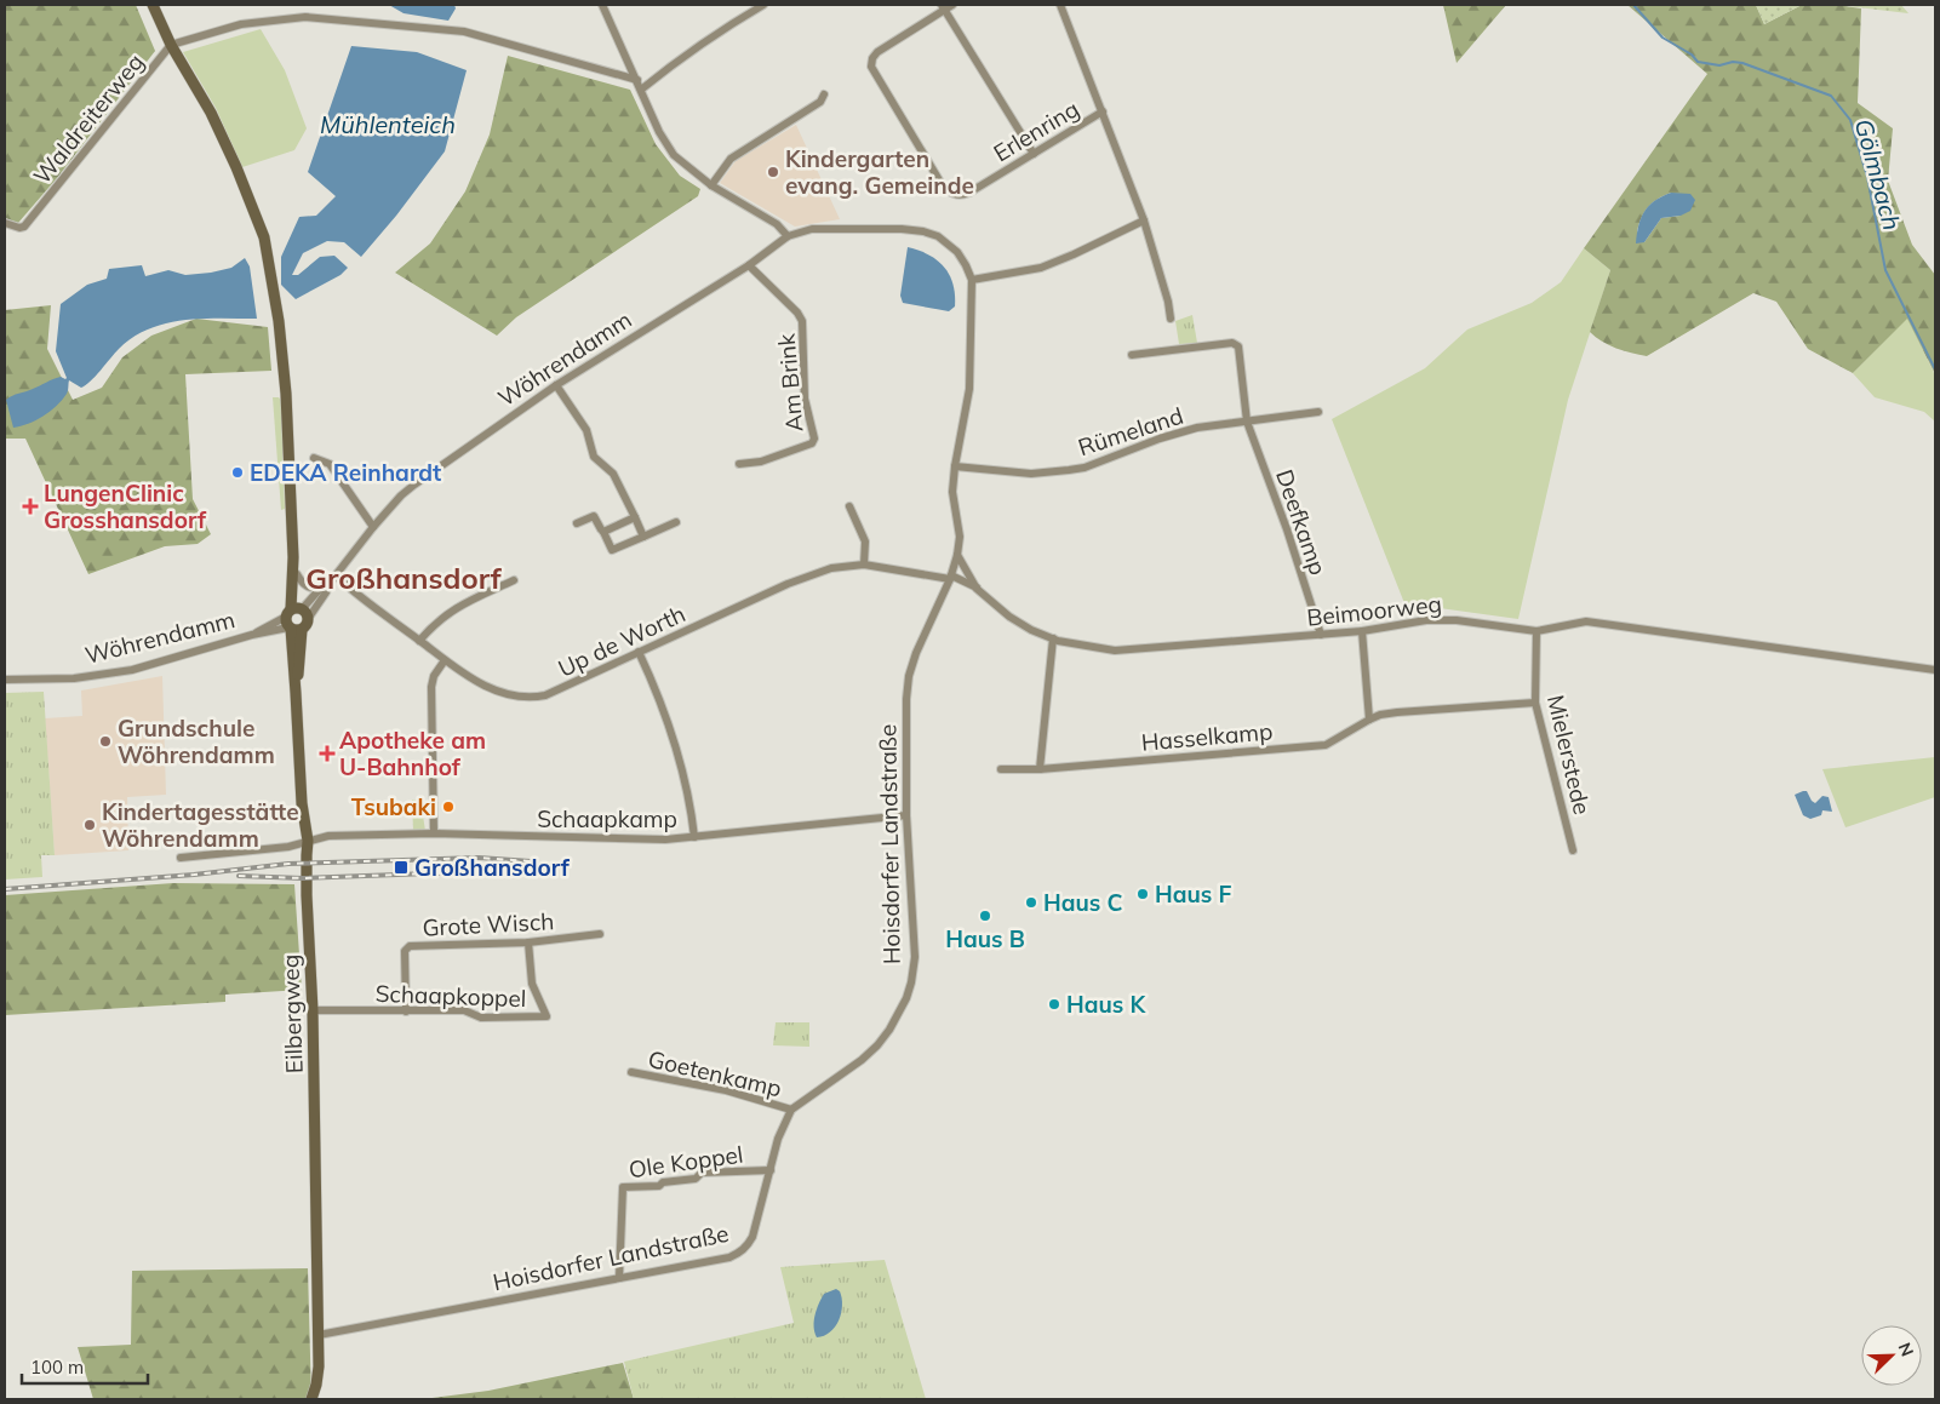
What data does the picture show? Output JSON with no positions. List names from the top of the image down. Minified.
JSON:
{"streets":{"main road":["Eilbergweg"],"street":["Waldreiterweg","Erlenring","Wöhrendamm","Am Brink","Rümeland","Deefkamp","Beimoorweg","Up de Worth","Hasselkamp","Mielerstede","Schaapkamp","Hoisdorfer Landstraße","Grote Wisch","Schaapkoppel","Goetenkamp","Ole Koppel"]},"crossings":[["Wöhrendamm","Am Brink"],["Wöhrendamm","Up de Worth"],["Wöhrendamm","Hoisdorfer Landstraße"],["Wöhrendamm","Eilbergweg"],["Rümeland","Deefkamp"],["Rümeland","Hoisdorfer Landstraße"],["Deefkamp","Beimoorweg"],["Beimoorweg","Up de Worth"],["Beimoorweg","Mielerstede"],["Beimoorweg","Hoisdorfer Landstraße"],["Up de Worth","Hoisdorfer Landstraße"],["Hasselkamp","Mielerstede"],["Schaapkamp","Hoisdorfer Landstraße"],["Schaapkamp","Eilbergweg"],["Hoisdorfer Landstraße","Eilbergweg"],["Hoisdorfer Landstraße","Goetenkamp"],["Hoisdorfer Landstraße","Ole Koppel"],["Grote Wisch","Schaapkoppel"],["Schaapkoppel","Eilbergweg"]],"districts":["Großhansdorf"],"water":["Mühlenteich","Gölmbach"],"places":{"other":["Kindergarten evang. Gemeinde","EDEKA Reinhardt","Grundschule Wöhrendamm","Tsubaki","Kindertagesstätte Wöhrendamm","Haus F","Haus C","Haus B","Haus K"],"health":["LungenClinic Grosshansdorf","Apotheke am U-Bahnhof"],"transit":["Großhansdorf"]},"scale_bar":"100 m","north":"top right"}
